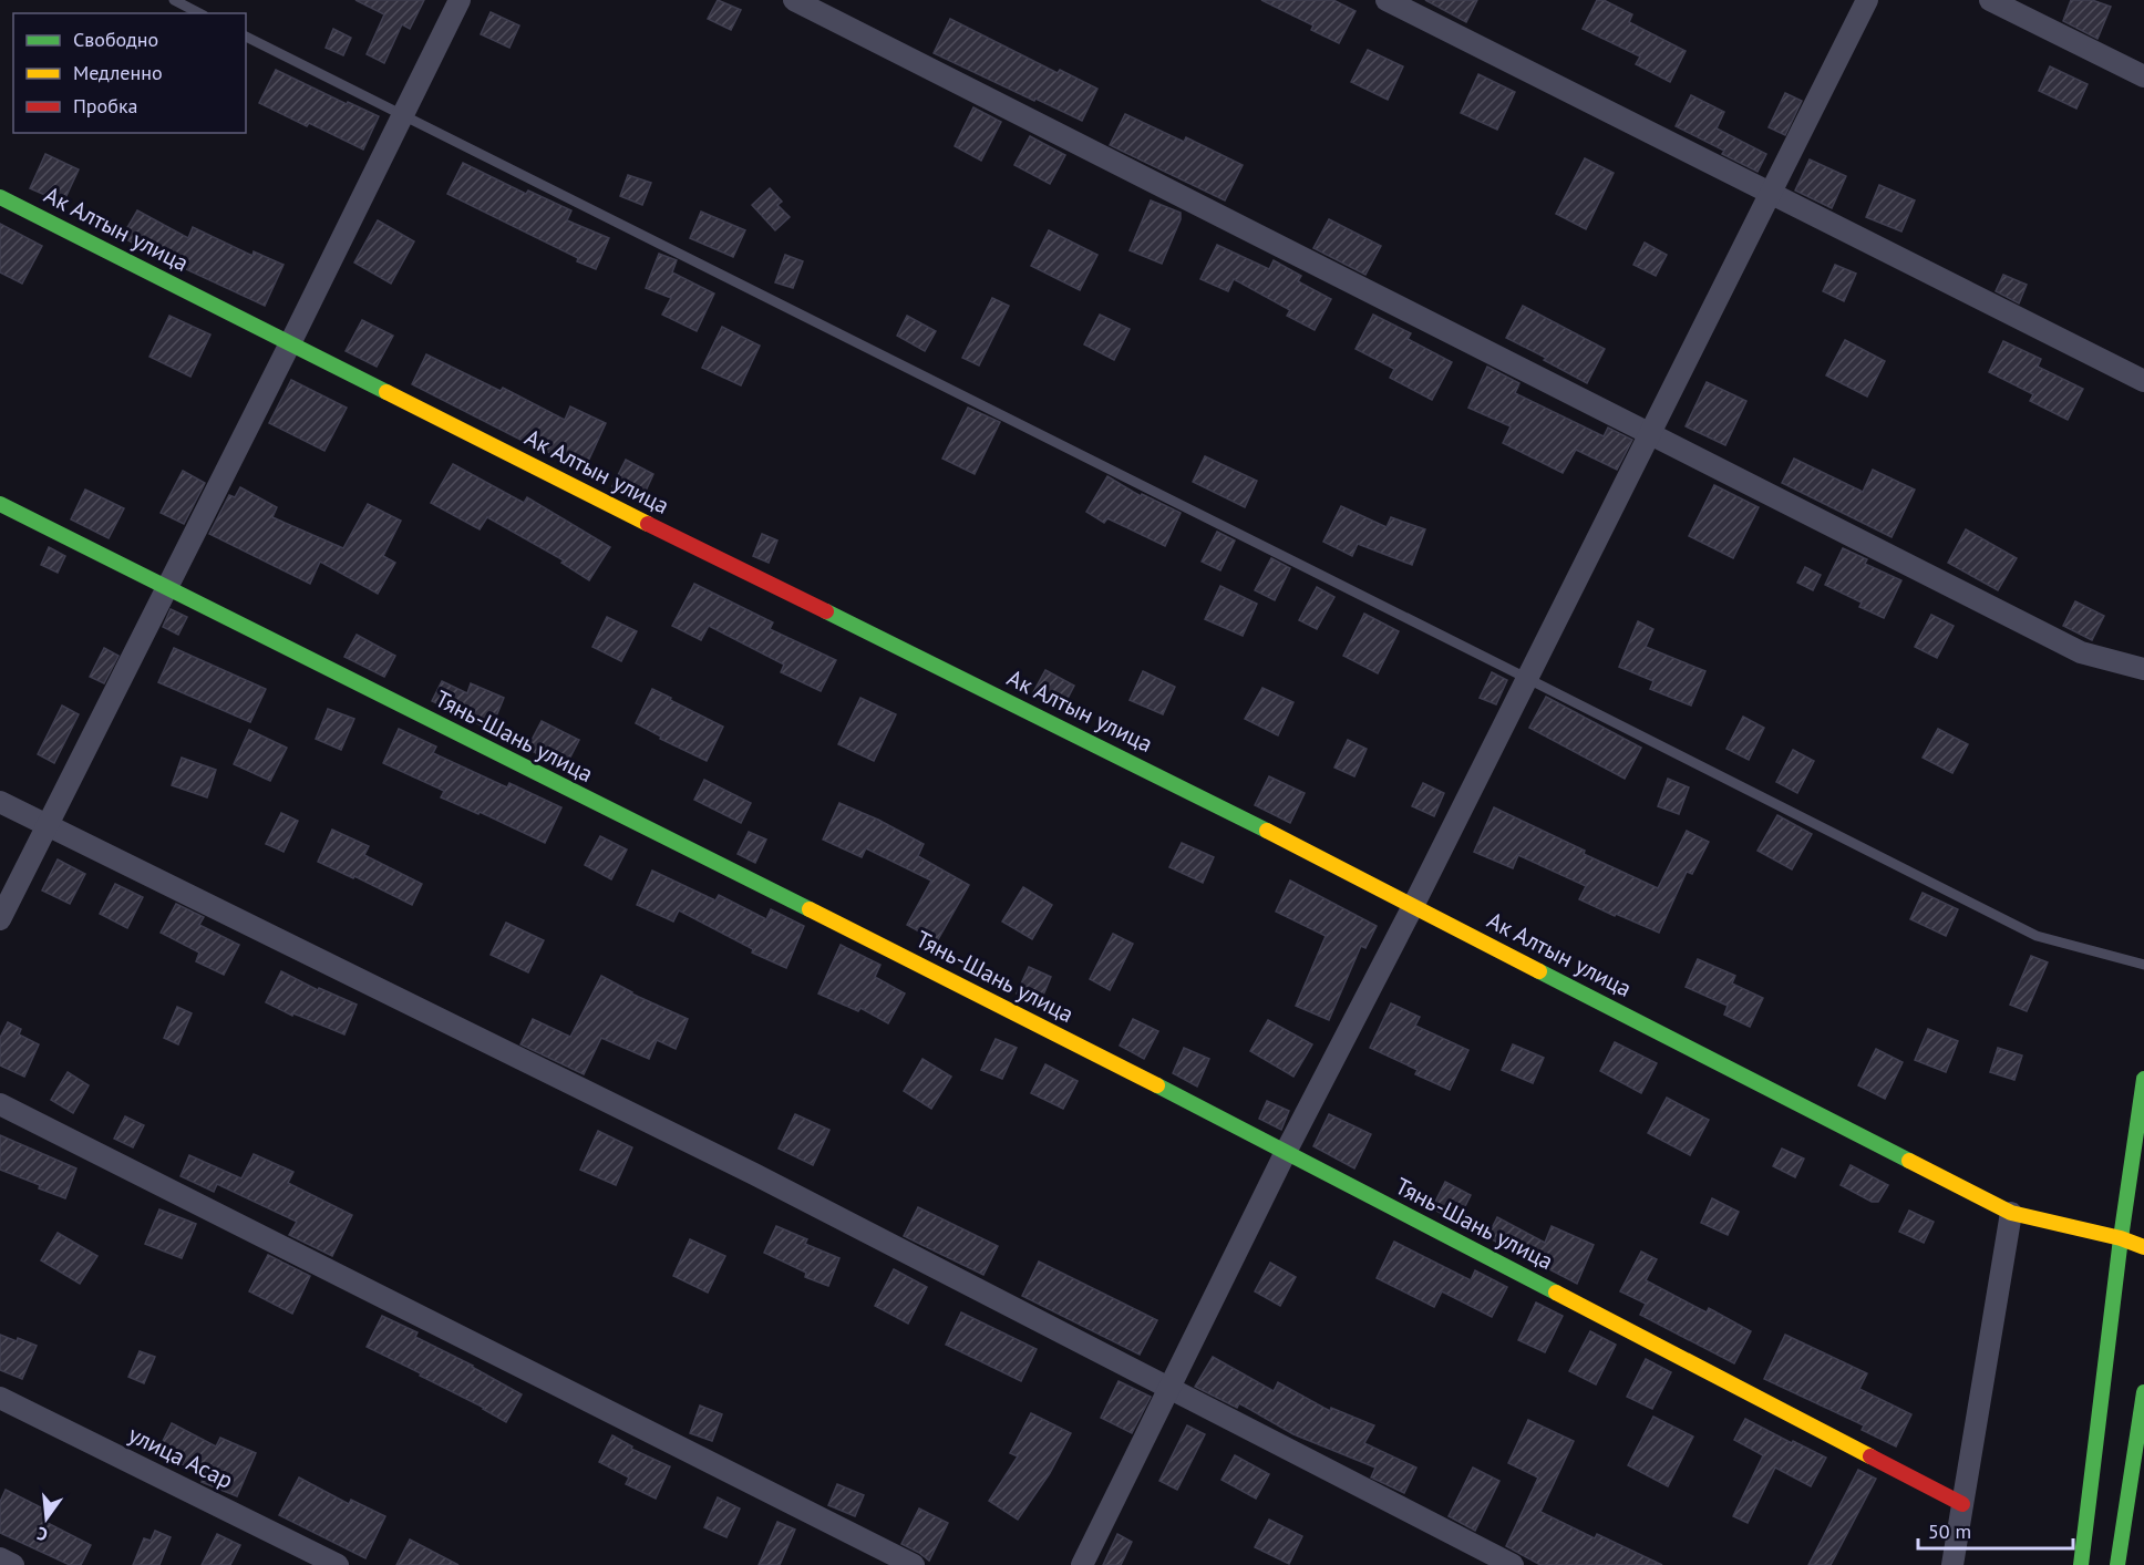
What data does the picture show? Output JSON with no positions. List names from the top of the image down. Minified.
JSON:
{"streets":{"street":["Ак Алтын улица","Тянь-Шань улица","улица Асар"]},"legend":["Свободно","Медленно","Пробка"],"scale_bar":"50 m","north":"bottom"}
